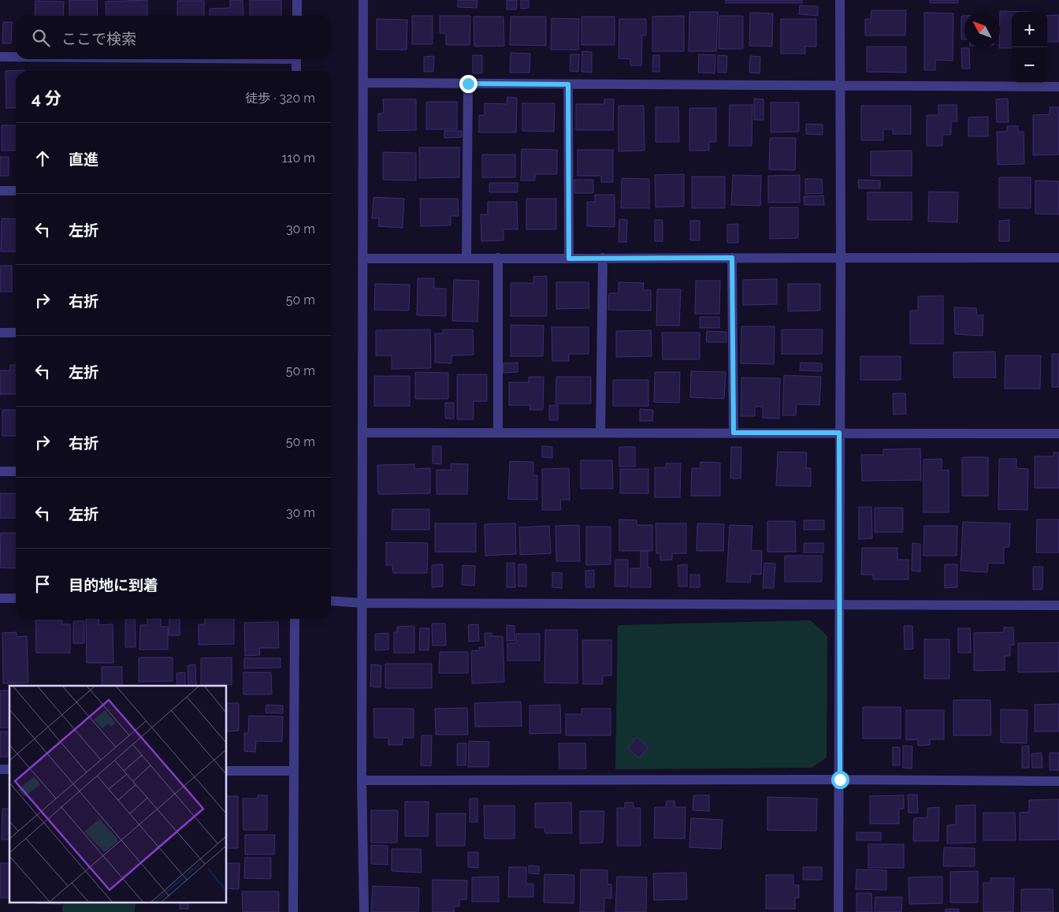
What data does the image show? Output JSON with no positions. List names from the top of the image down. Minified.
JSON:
{"north":"top left","page":{"map_buttons":["+","−"],"search":"ここで検索","heading":["4 分","徒歩 · 320 m"],"list":[["直進","110 m"],["左折","30 m"],["右折","50 m"],["左折","50 m"],["右折","50 m"],["左折","30 m"],"目的地に到着"]}}
